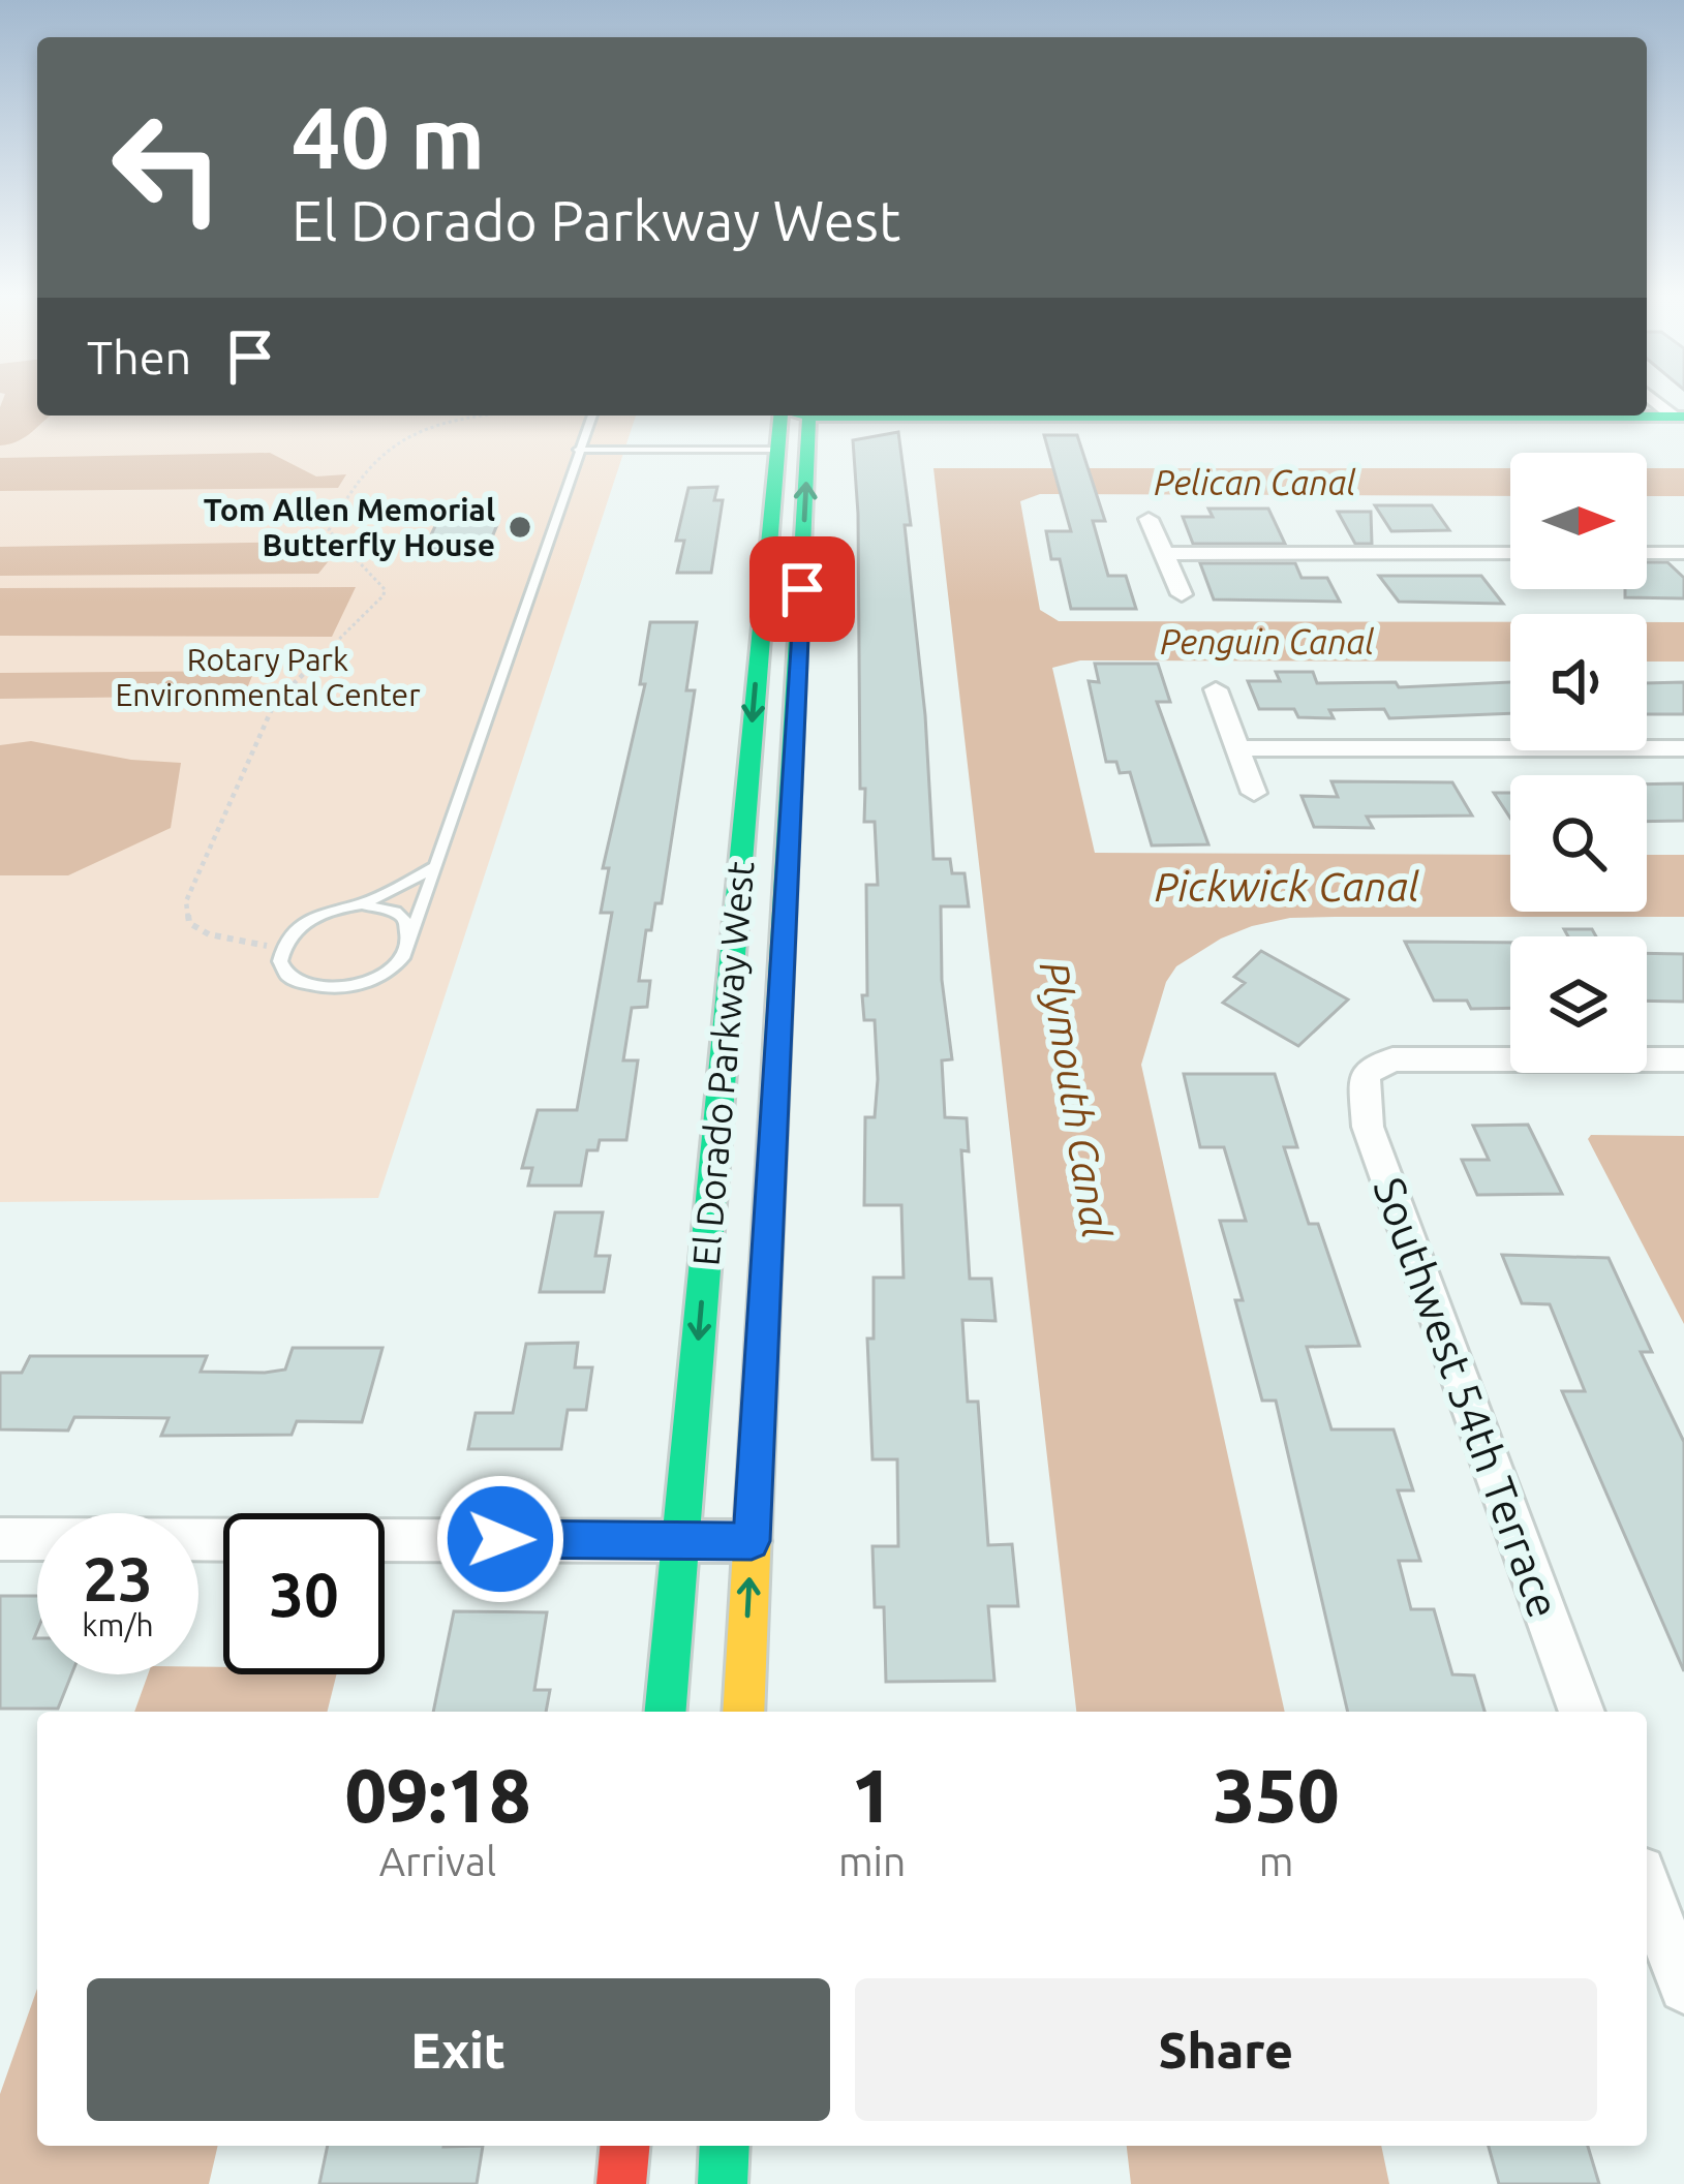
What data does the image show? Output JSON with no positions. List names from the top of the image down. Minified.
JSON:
{"streets":{"street":["El Dorado Parkway West","Southwest 54th Terrace"]},"water":["Pelican Canal","Penguin Canal","Pickwick Canal","Plymouth Canal"],"parks":["Rotary Park Environmental Center"],"places":["Tom Allen Memorial Butterfly House"],"north":"right","page":{"turn":["40 m","El Dorado Parkway West"],"then":"Then","speed":"23 km/h","limit":"30","eta":["09:18","Arrival","1","min","350","m"],"buttons":["Exit","Share"]}}
